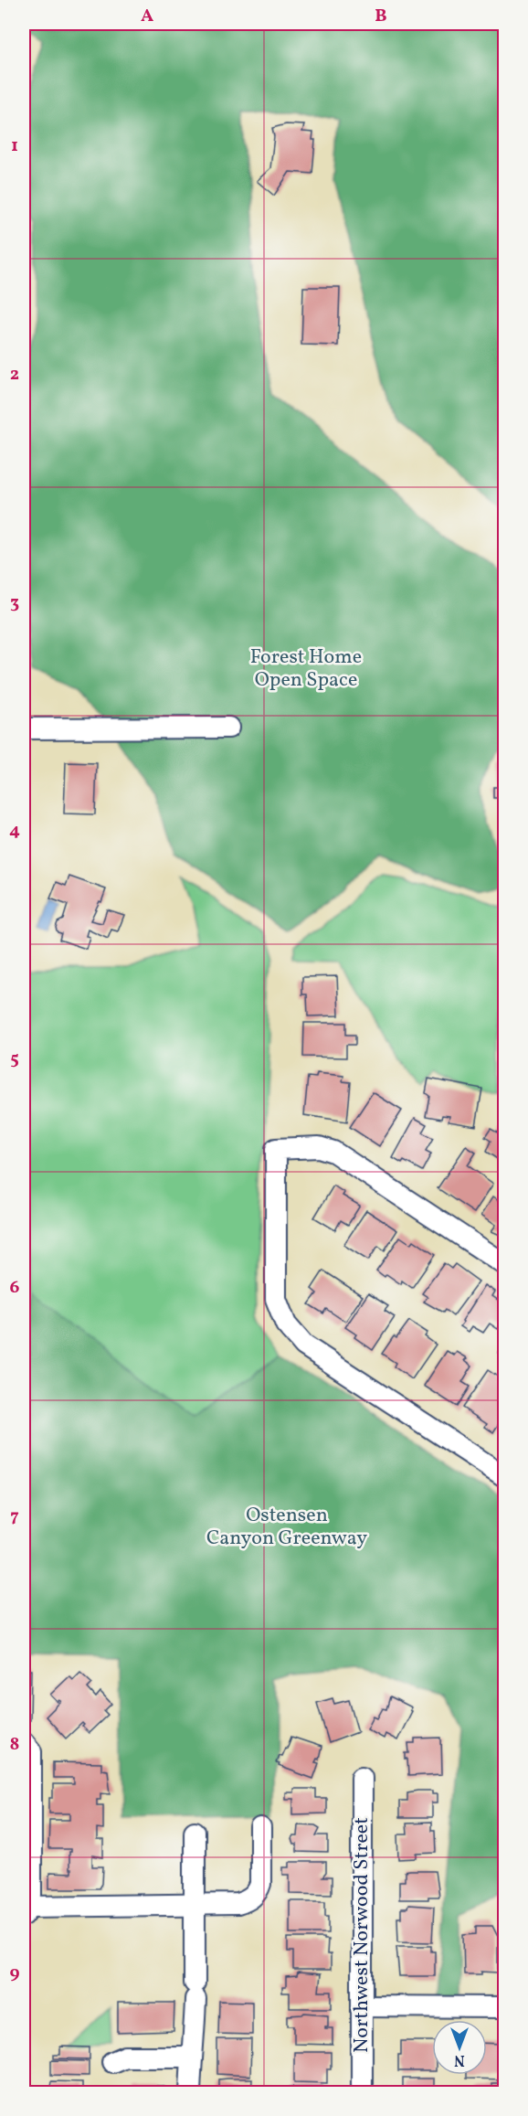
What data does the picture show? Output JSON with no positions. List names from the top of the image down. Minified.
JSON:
{"streets":{"street":["Northwest Norwood Street"]},"parks":["Forest Home Open Space","Ostensen Canyon Greenway"],"north":"bottom","grid":{"columns":["A","B"],"rows":["1","2","3","4","5","6","7","8","9"]}}
